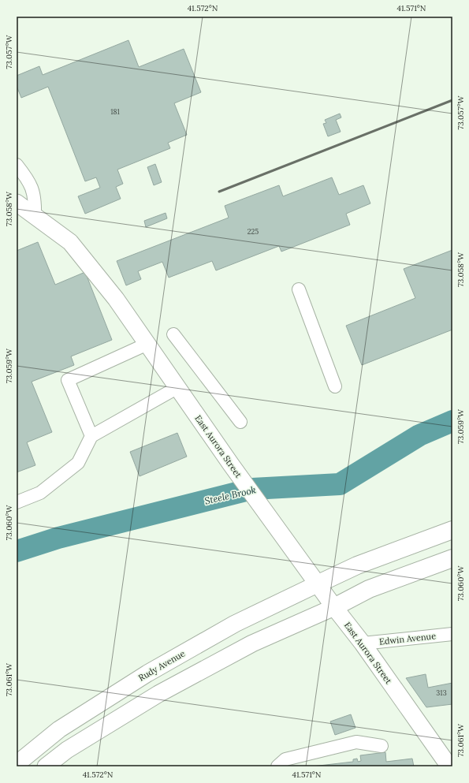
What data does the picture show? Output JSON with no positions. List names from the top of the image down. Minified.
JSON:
{"streets":{"main road":["East Aurora Street","Rudy Avenue"],"street":["Edwin Avenue"]},"crossings":[["East Aurora Street","Edwin Avenue"],["East Aurora Street","Rudy Avenue"]],"water":["Steele Brook"],"house_numbers":["181","225","313"],"coordinates":["41.572°N","41.571°N","73.057°W","73.058°W","73.059°W","73.060°W","73.061°W"]}
